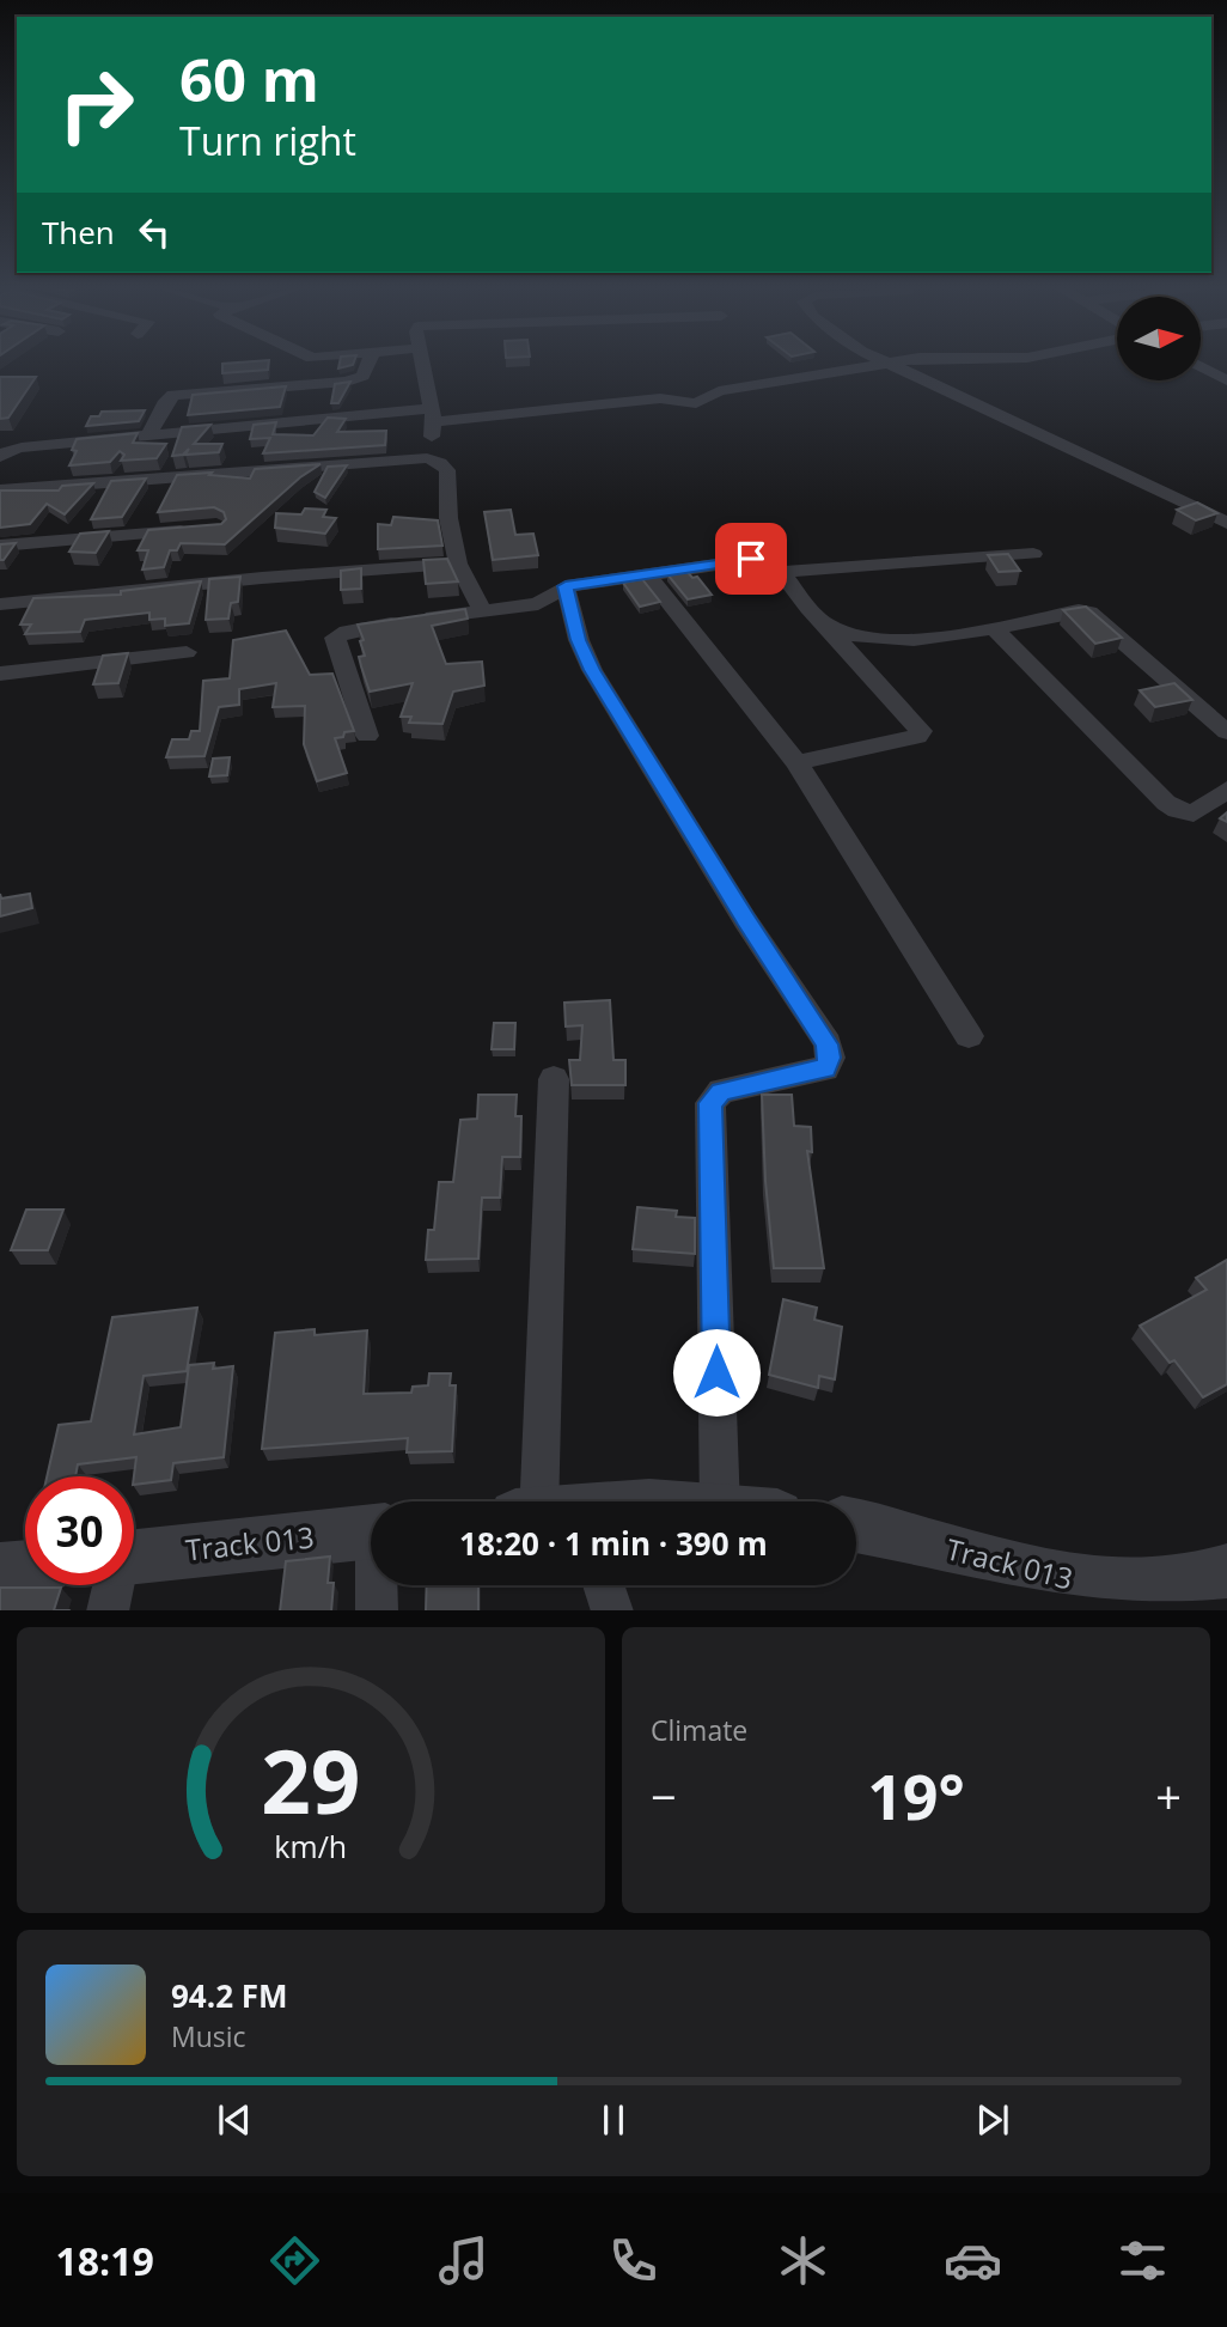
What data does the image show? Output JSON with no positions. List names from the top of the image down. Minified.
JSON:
{"streets":{"street":["Track 013"]},"north":"right","page":{"turn":["60 m","Turn right"],"then":"Then","limit":"30","trip":"18:20 · 1 min · 390 m","tile":"Climate","heat":["−","19°","+"],"song":["94.2 FM","Music"],"tabs":"18:19","gauge":["29","km/h"]}}
